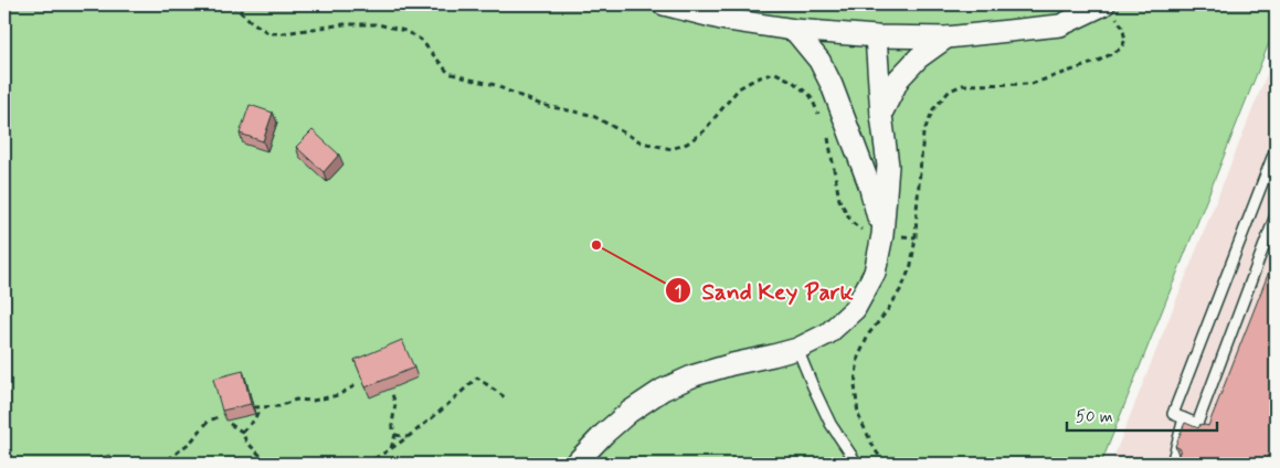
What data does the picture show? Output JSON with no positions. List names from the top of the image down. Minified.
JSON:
{"places":["Sand Key Park"],"scale_bar":"50 m"}
